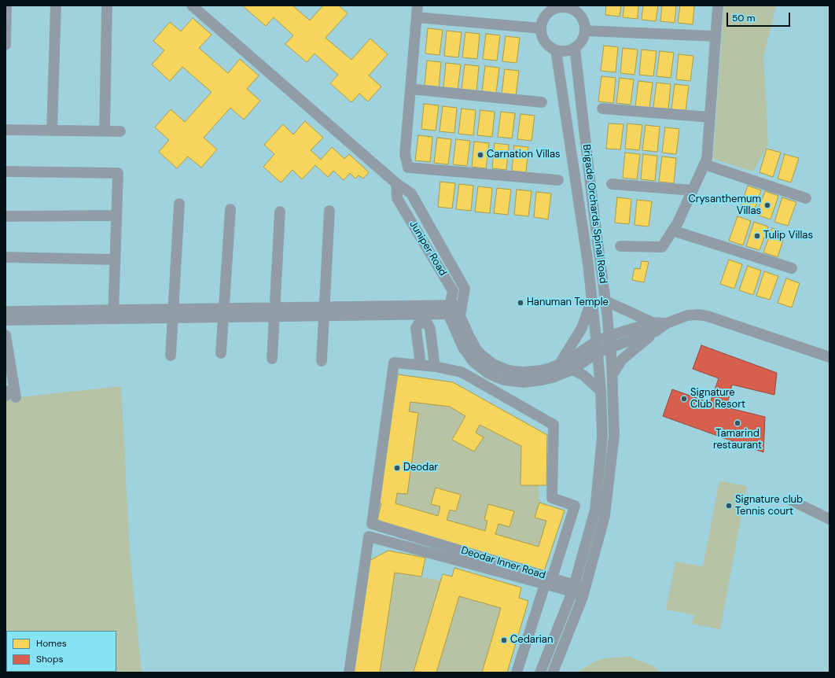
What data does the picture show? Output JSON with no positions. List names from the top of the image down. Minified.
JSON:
{"streets":{"street":["Brigade Orchards Spinal Road","Juniper Road","Deodar Inner Road"]},"places":["Carnation Villas","Crysanthemum Villas","Tulip Villas","Hanuman Temple","Signature Club Resort","Tamarind restaurant","Deodar","Signature club Tennis court","Cedarian"],"legend":["Homes","Shops"],"scale_bar":"50 m"}
